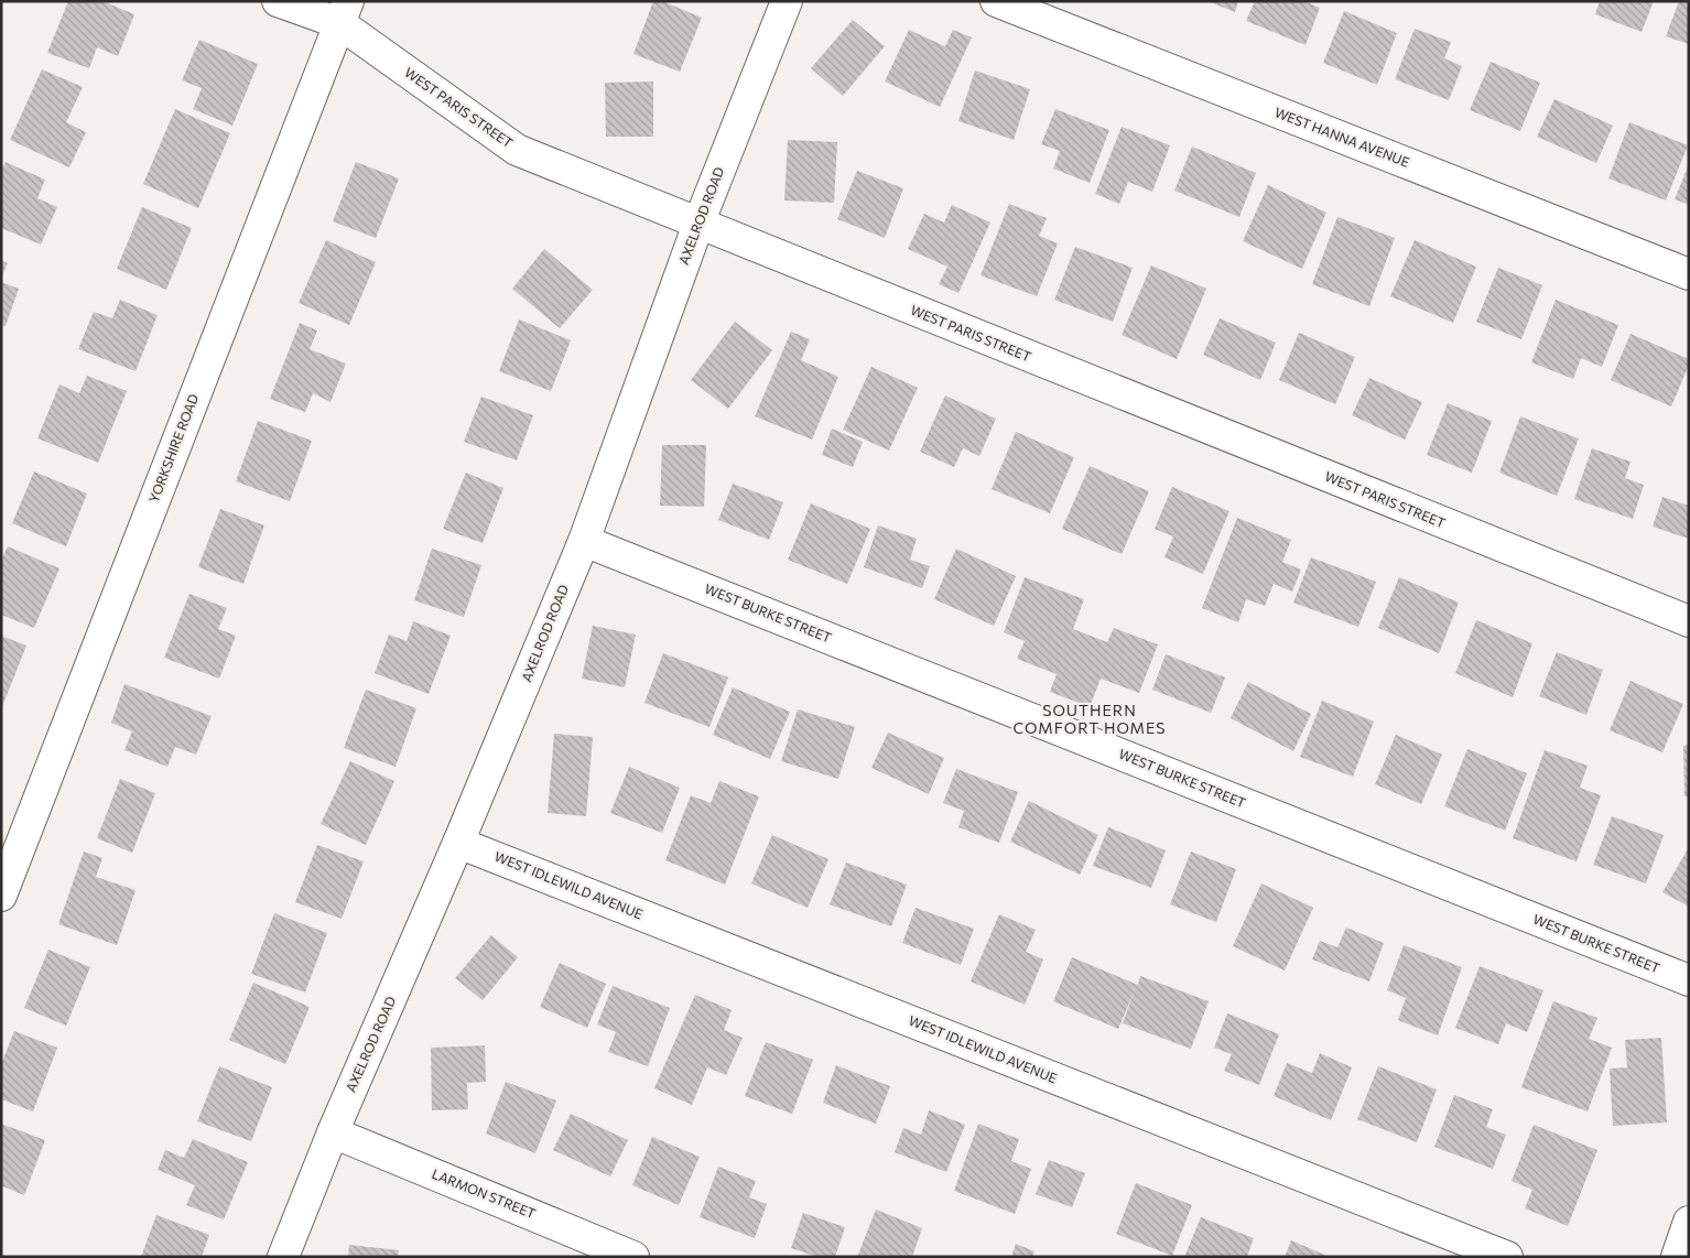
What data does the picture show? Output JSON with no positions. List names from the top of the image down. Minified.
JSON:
{"streets":{"street":["WEST PARIS STREET","WEST HANNA AVENUE","AXELROD ROAD","YORKSHIRE ROAD","WEST BURKE STREET","WEST IDLEWILD AVENUE","LARMON STREET"]},"crossings":[["WEST PARIS STREET","AXELROD ROAD"],["WEST PARIS STREET","YORKSHIRE ROAD"],["AXELROD ROAD","WEST BURKE STREET"],["AXELROD ROAD","WEST IDLEWILD AVENUE"],["AXELROD ROAD","LARMON STREET"]],"districts":["SOUTHERN COMFORT HOMES"]}
